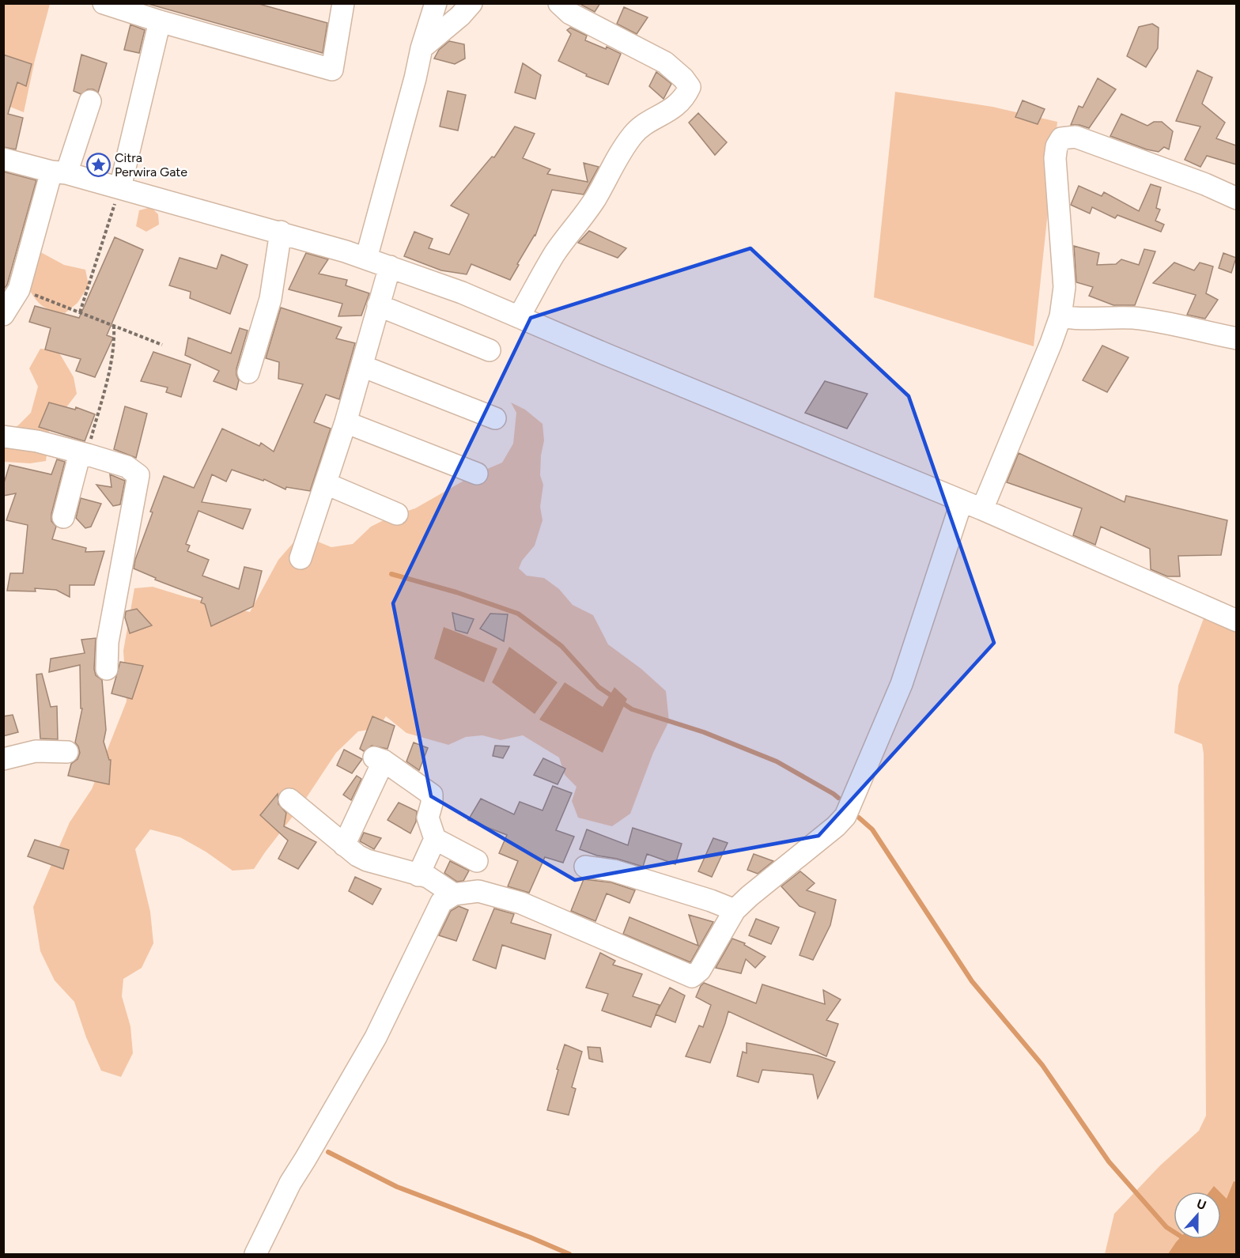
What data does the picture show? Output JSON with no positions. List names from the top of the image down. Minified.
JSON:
{"places":{"place":["Citra Perwira Gate"]},"north":"top"}
